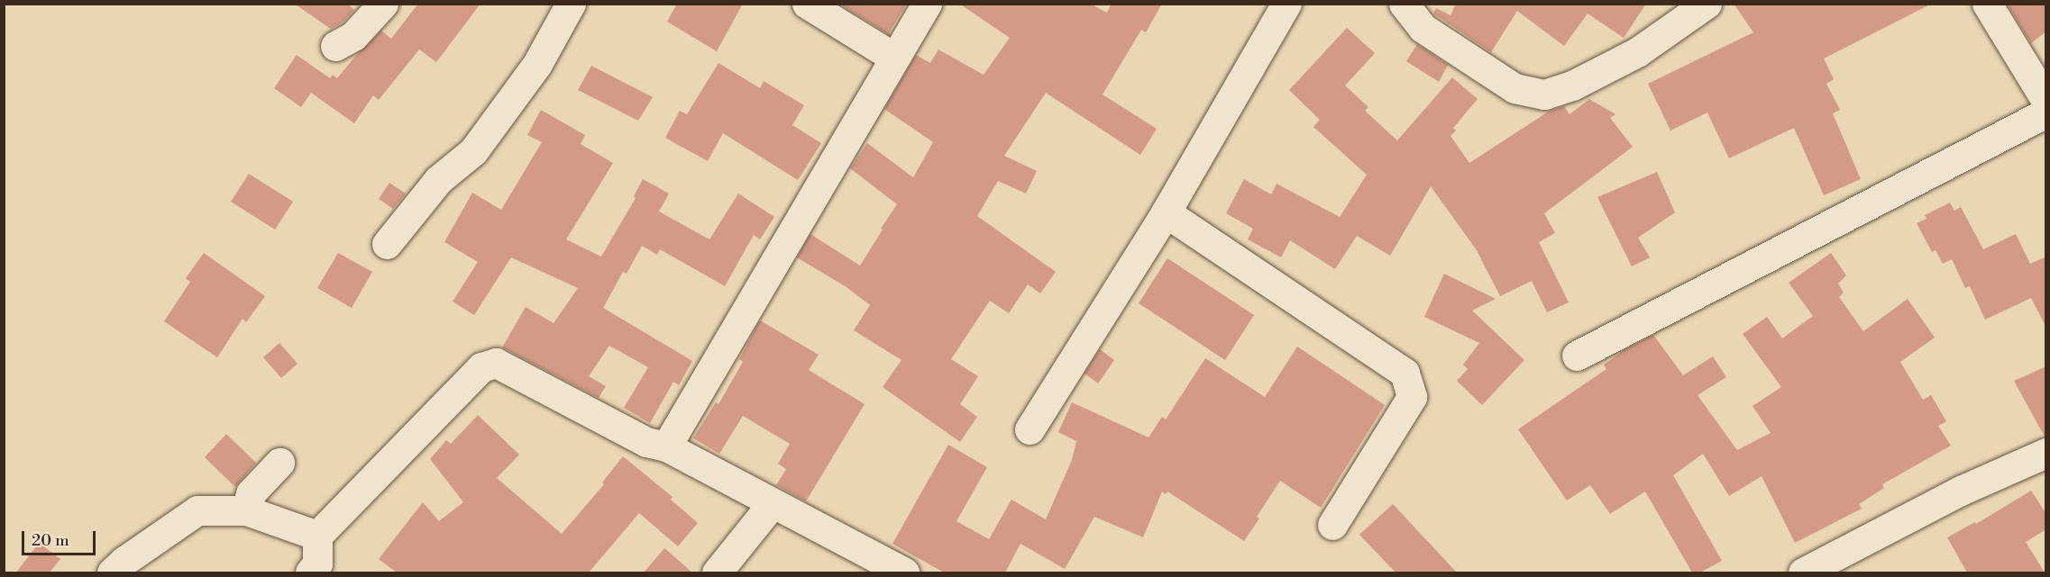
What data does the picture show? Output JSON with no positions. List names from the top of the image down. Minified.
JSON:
{"scale_bar":"20 m"}
